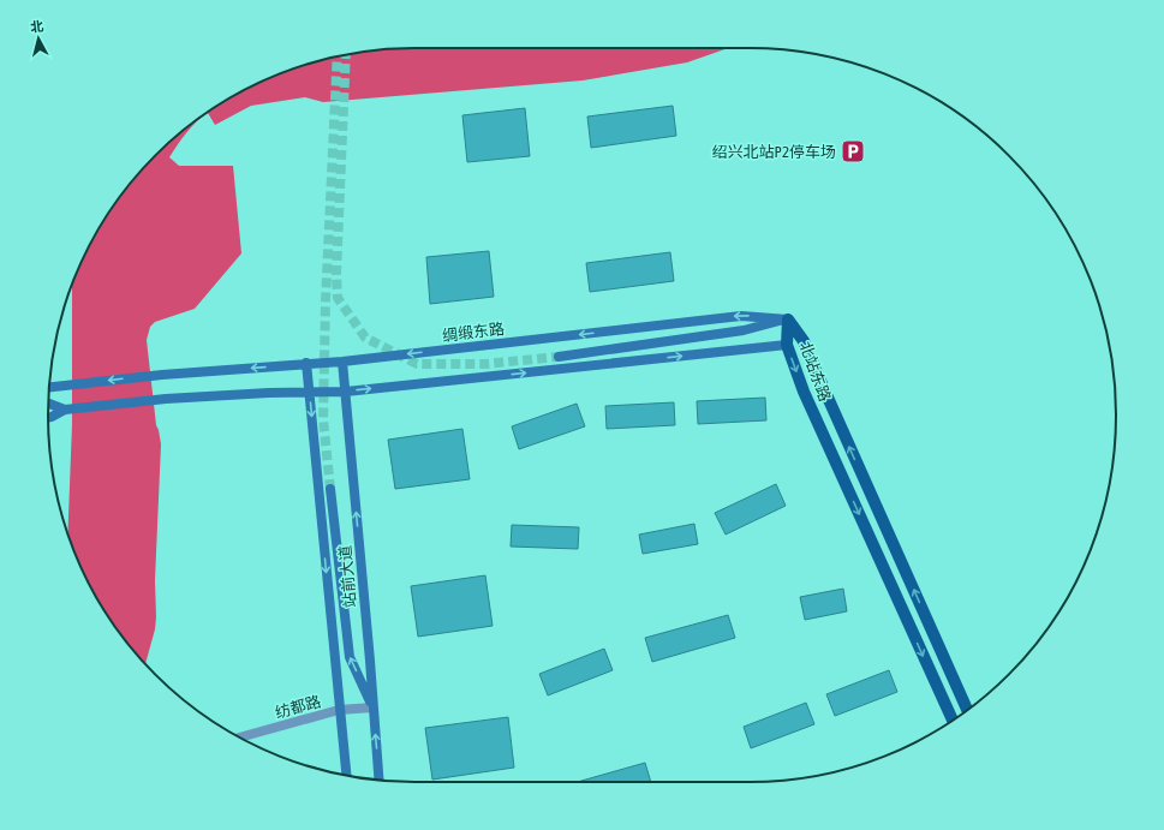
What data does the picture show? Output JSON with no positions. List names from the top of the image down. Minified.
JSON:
{"streets":{"main road":["绸缎东路","北站东路","站前大道"],"street":["纺都路"]},"crossings":[["绸缎东路","北站东路"],["绸缎东路","站前大道"],["站前大道","纺都路"]],"places":{"parking":["绍兴北站P2停车场"]},"north":"top"}
